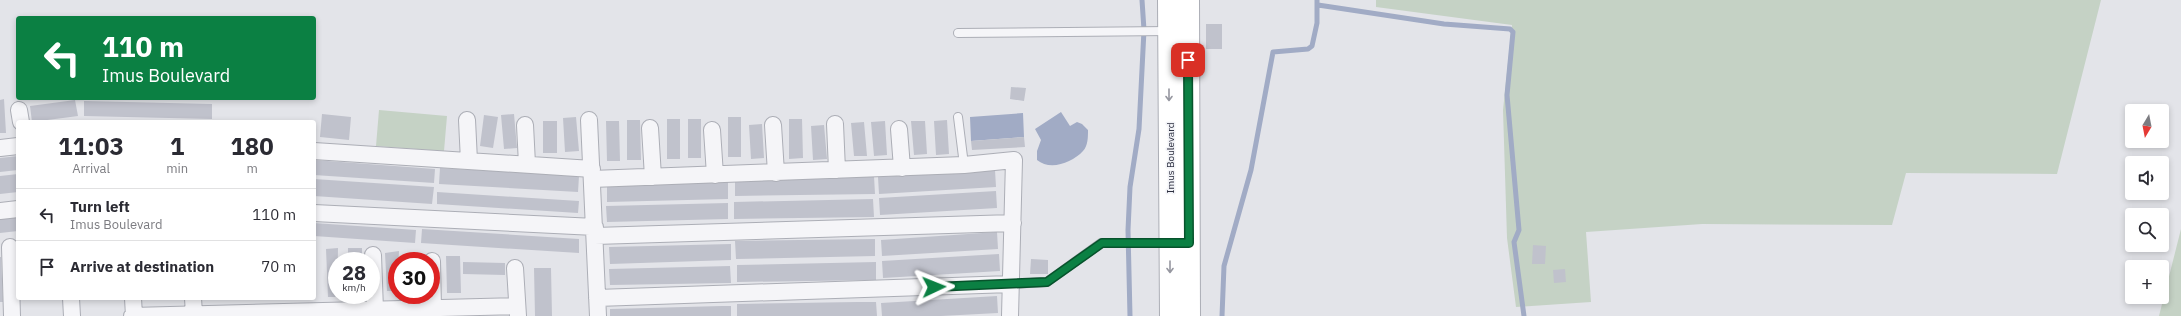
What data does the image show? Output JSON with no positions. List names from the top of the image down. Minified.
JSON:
{"streets":{"main road":["Imus Boulevard"]},"north":"bottom","page":{"turn":["110 m","Imus Boulevard"],"map_buttons":"+","eta":["11:03","Arrival","1","min","180","m"],"list":[{"name":"Turn left","note":"Imus Boulevard","value":"110 m"},{"name":"Arrive at destination","value":"70 m"}],"speed":"28 km/h","limit":"30"}}
